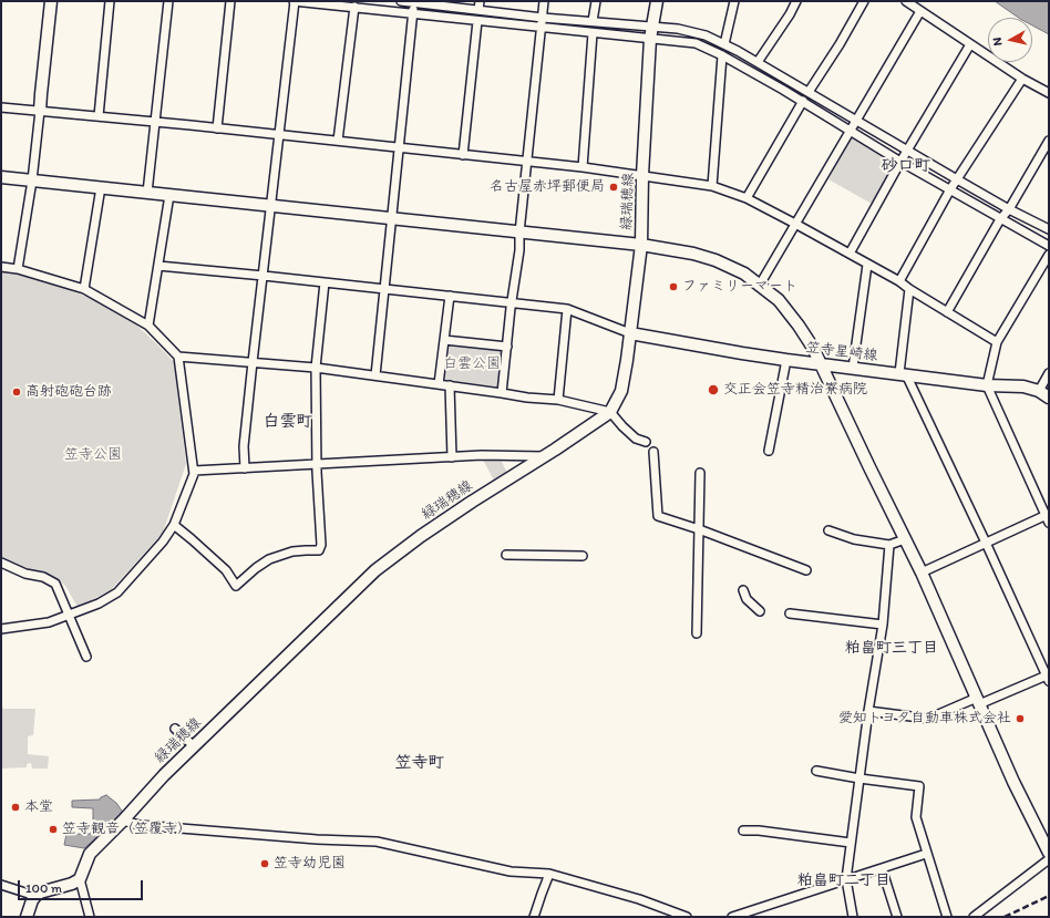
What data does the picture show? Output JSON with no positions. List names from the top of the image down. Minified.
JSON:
{"streets":{"main road":["緑瑞穂線","笠寺星崎線"]},"crossings":[["緑瑞穂線","笠寺星崎線"]],"districts":["砂口町","白雲町","粕畠町三丁目","笠寺町","粕畠町二丁目"],"parks":["白雲公園","笠寺公園"],"places":["名古屋赤坪郵便局","ファミリーマート","交正会笠寺精治寮病院","高射砲砲台跡","愛知トヨタ自動車株式会社","本堂","笠寺観音（笠覆寺）","笠寺幼児園"],"scale_bar":"100 m","north":"left"}
